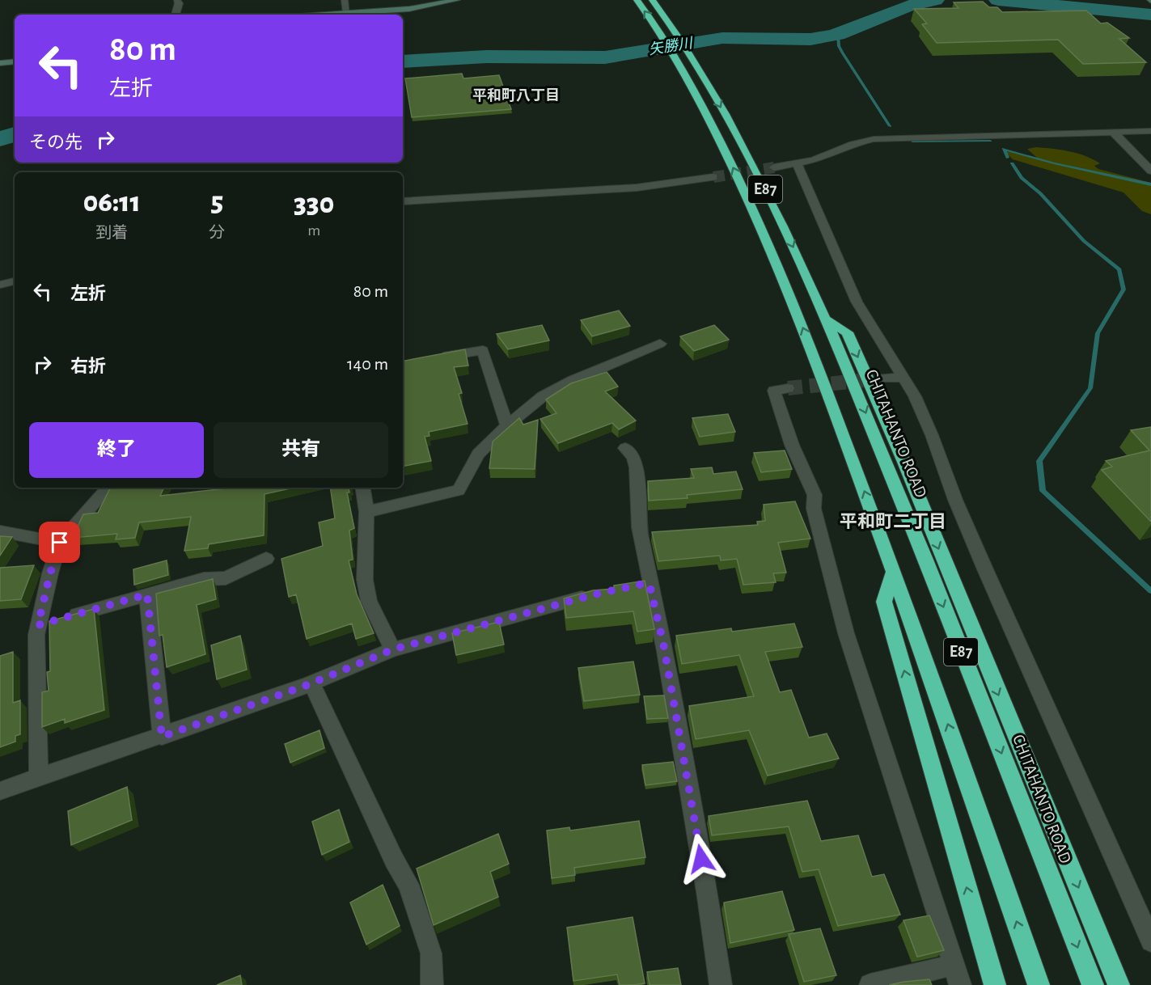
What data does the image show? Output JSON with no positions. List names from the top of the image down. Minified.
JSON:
{"streets":{"highway":["E87","CHITAHANTO ROAD"]},"districts":["平和町八丁目","平和町二丁目"],"water":["矢勝川"],"page":{"turn":["80 m","左折"],"then":"その先","eta":["06:11","到着","5","分","330","m"],"list":[{"name":"左折","value":"80 m"},{"name":"右折","value":"140 m"}],"buttons":["終了","共有"]}}
